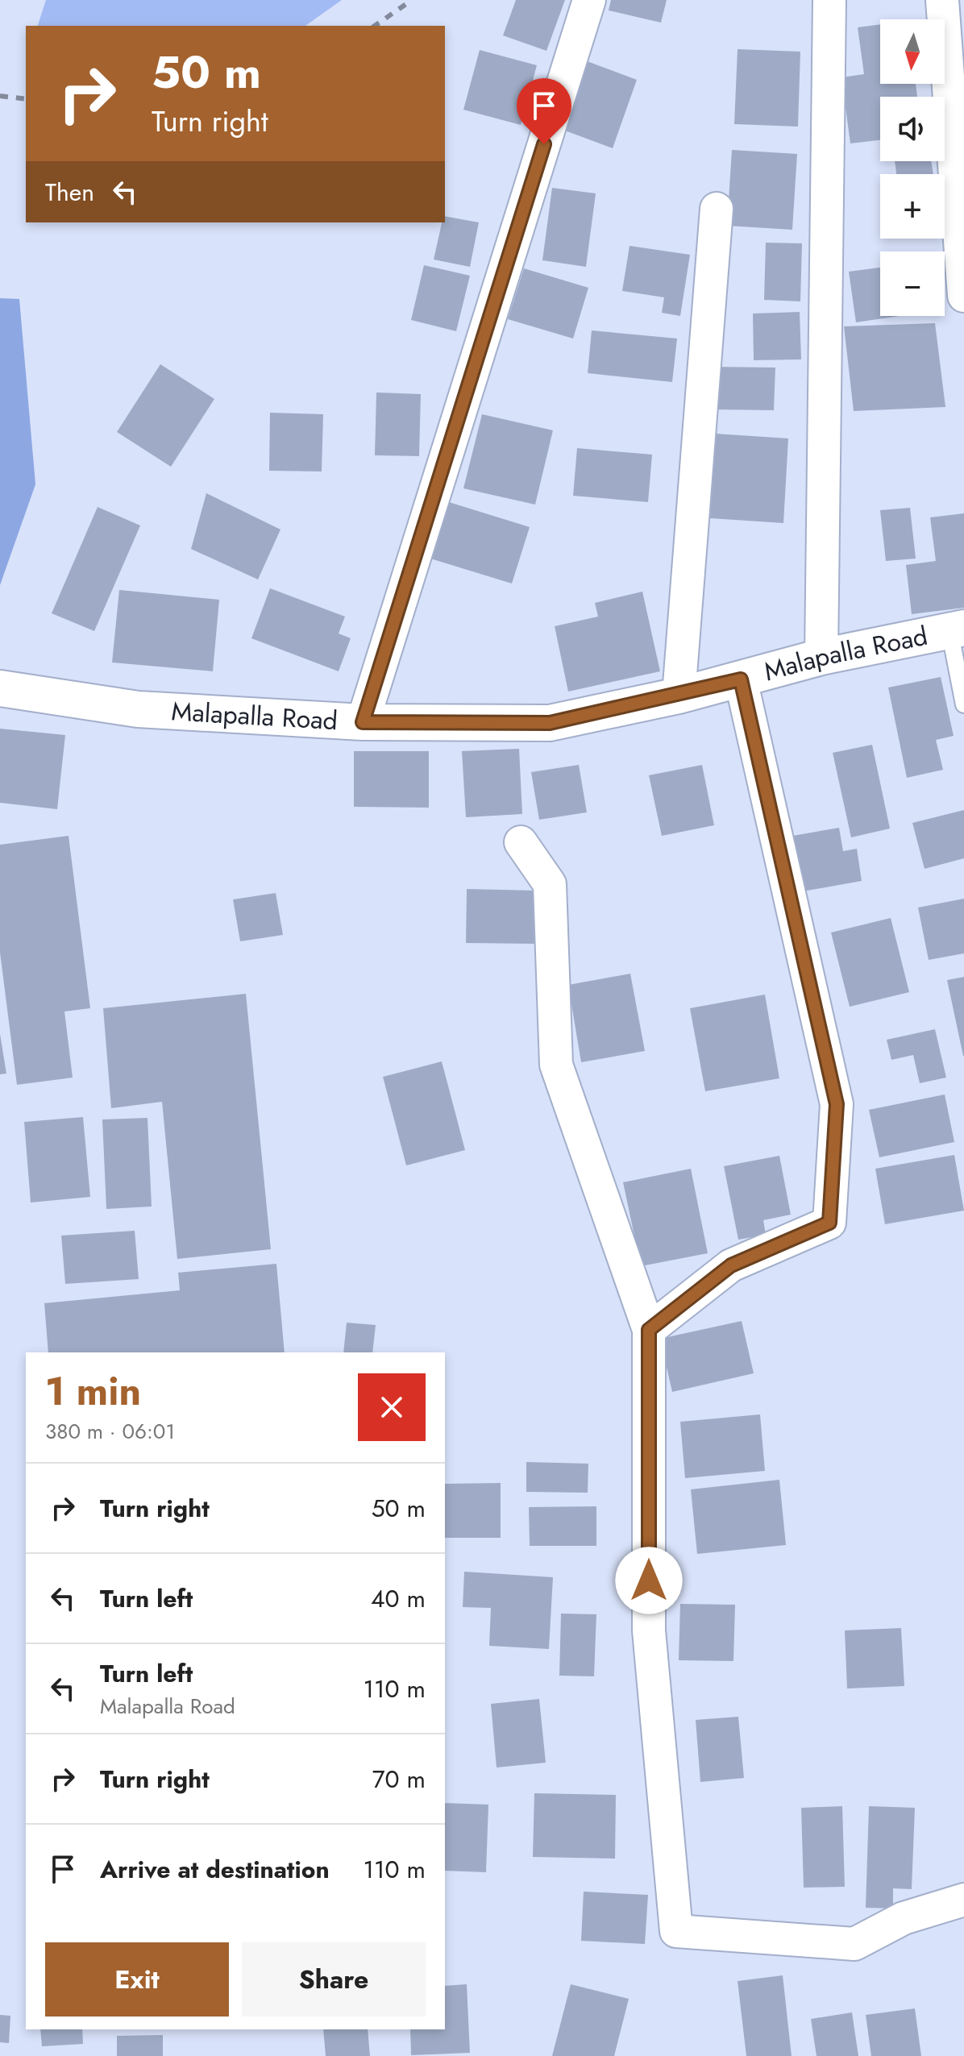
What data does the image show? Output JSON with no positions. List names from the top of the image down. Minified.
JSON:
{"streets":{"street":["Malapalla Road"]},"north":"bottom","page":{"map_buttons":["+","−"],"turn":["50 m","Turn right"],"then":"Then","heading":["1 min","380 m · 06:01"],"list":[{"name":"Turn right","value":"50 m"},{"name":"Turn left","value":"40 m"},{"name":"Turn left","note":"Malapalla Road","value":"110 m"},{"name":"Turn right","value":"70 m"},{"name":"Arrive at destination","value":"110 m"}],"buttons":["Exit","Share"]}}
